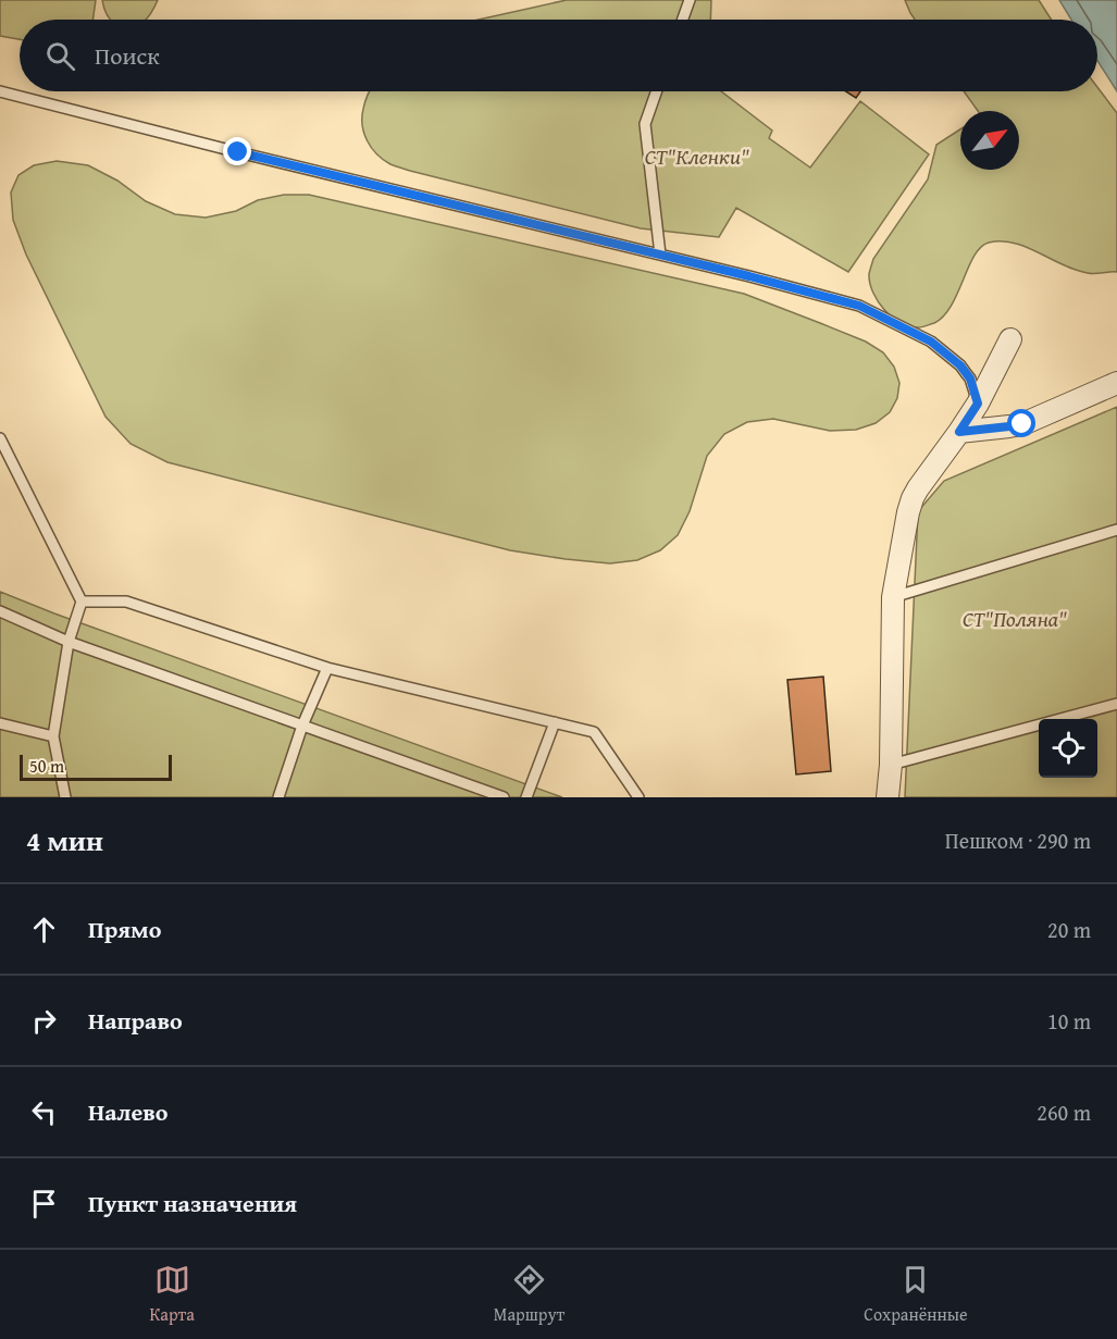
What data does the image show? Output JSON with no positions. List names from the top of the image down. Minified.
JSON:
{"parks":["СТ\"Кленки\"","СТ\"Поляна\""],"scale_bar":"50 m","north":"top right","page":{"search":"Поиск","scale":"50 m","heading":["4 мин","Пешком · 290 m"],"list":[["Прямо","20 m"],["Направо","10 m"],["Налево","260 m"],"Пункт назначения"],"nav":["Карта","Маршрут","Сохранённые"]}}
